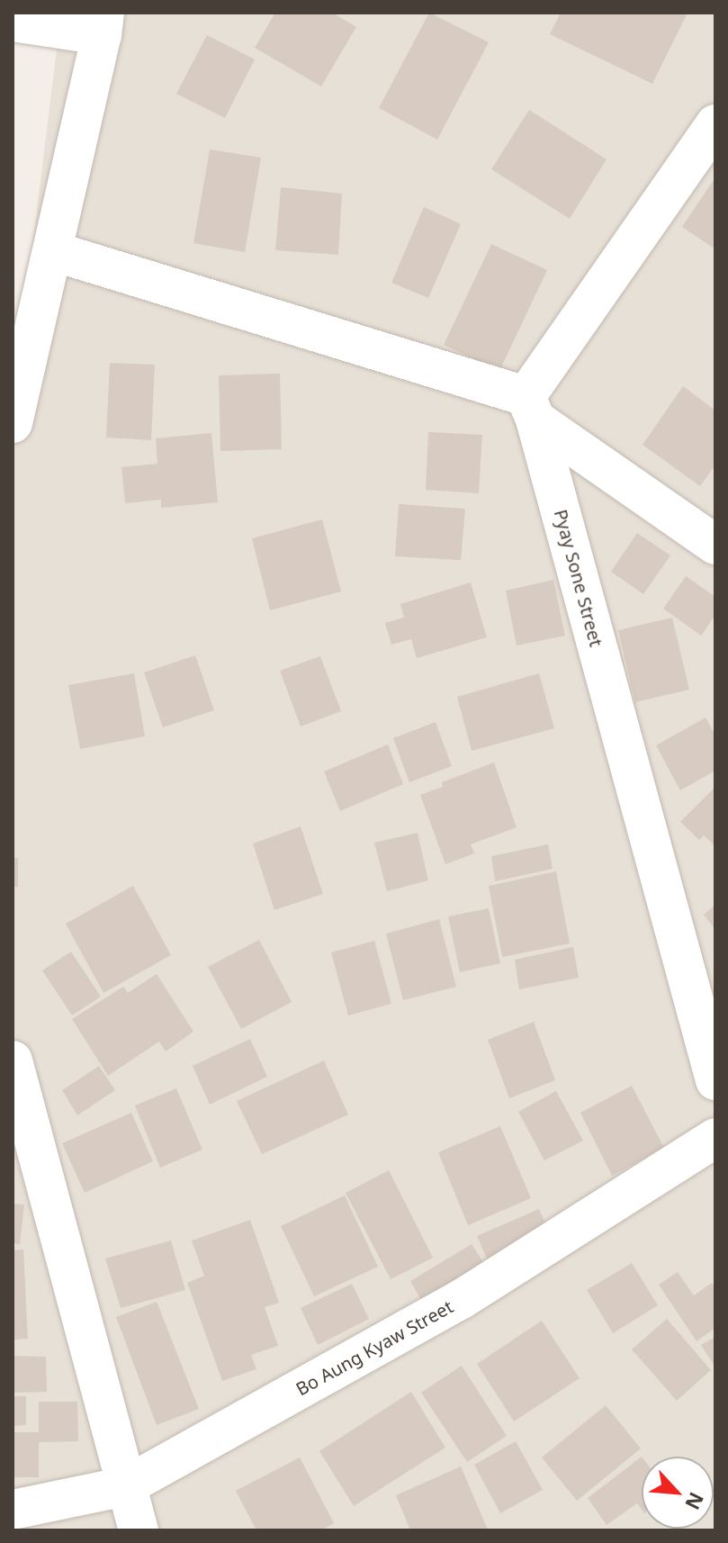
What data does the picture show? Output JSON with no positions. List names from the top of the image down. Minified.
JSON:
{"streets":{"street":["Pyay Sone Street","Bo Aung Kyaw Street"]},"north":"bottom right"}
